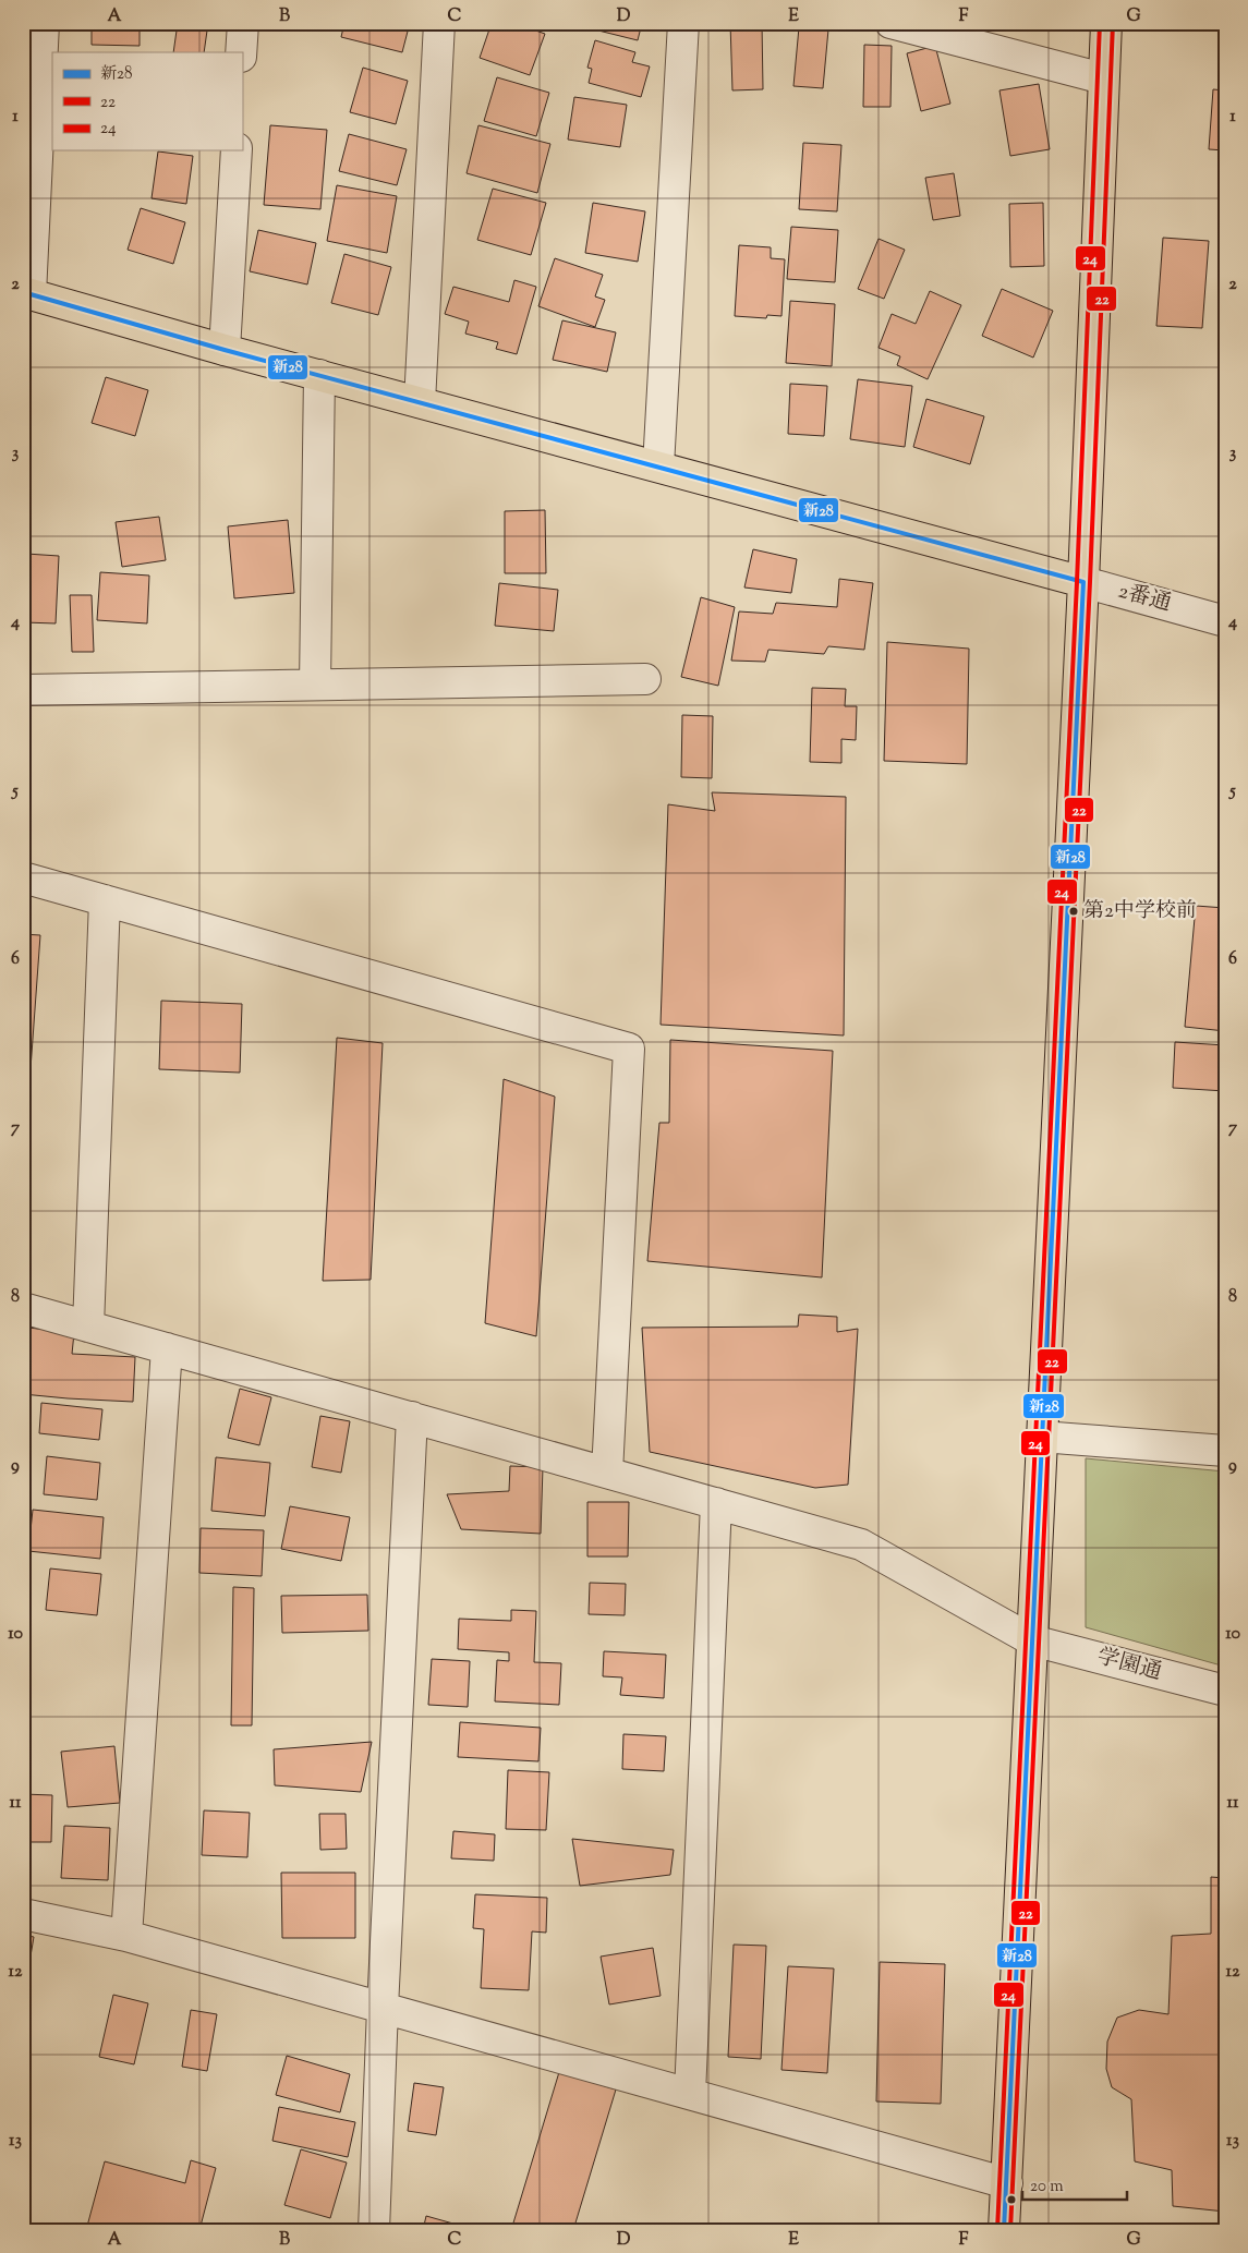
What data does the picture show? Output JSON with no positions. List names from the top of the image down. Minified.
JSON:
{"streets":{"main road":["2番通"],"street":["学園通"]},"places":["第2中学校前"],"lines":["transit line 22","transit line 24","transit line 新28"],"legend":["新28","22","24"],"scale_bar":"20 m","grid":{"columns":["A","B","C","D","E","F","G"],"rows":["1","2","3","4","5","6","7","8","9","10","11","12","13"]}}
